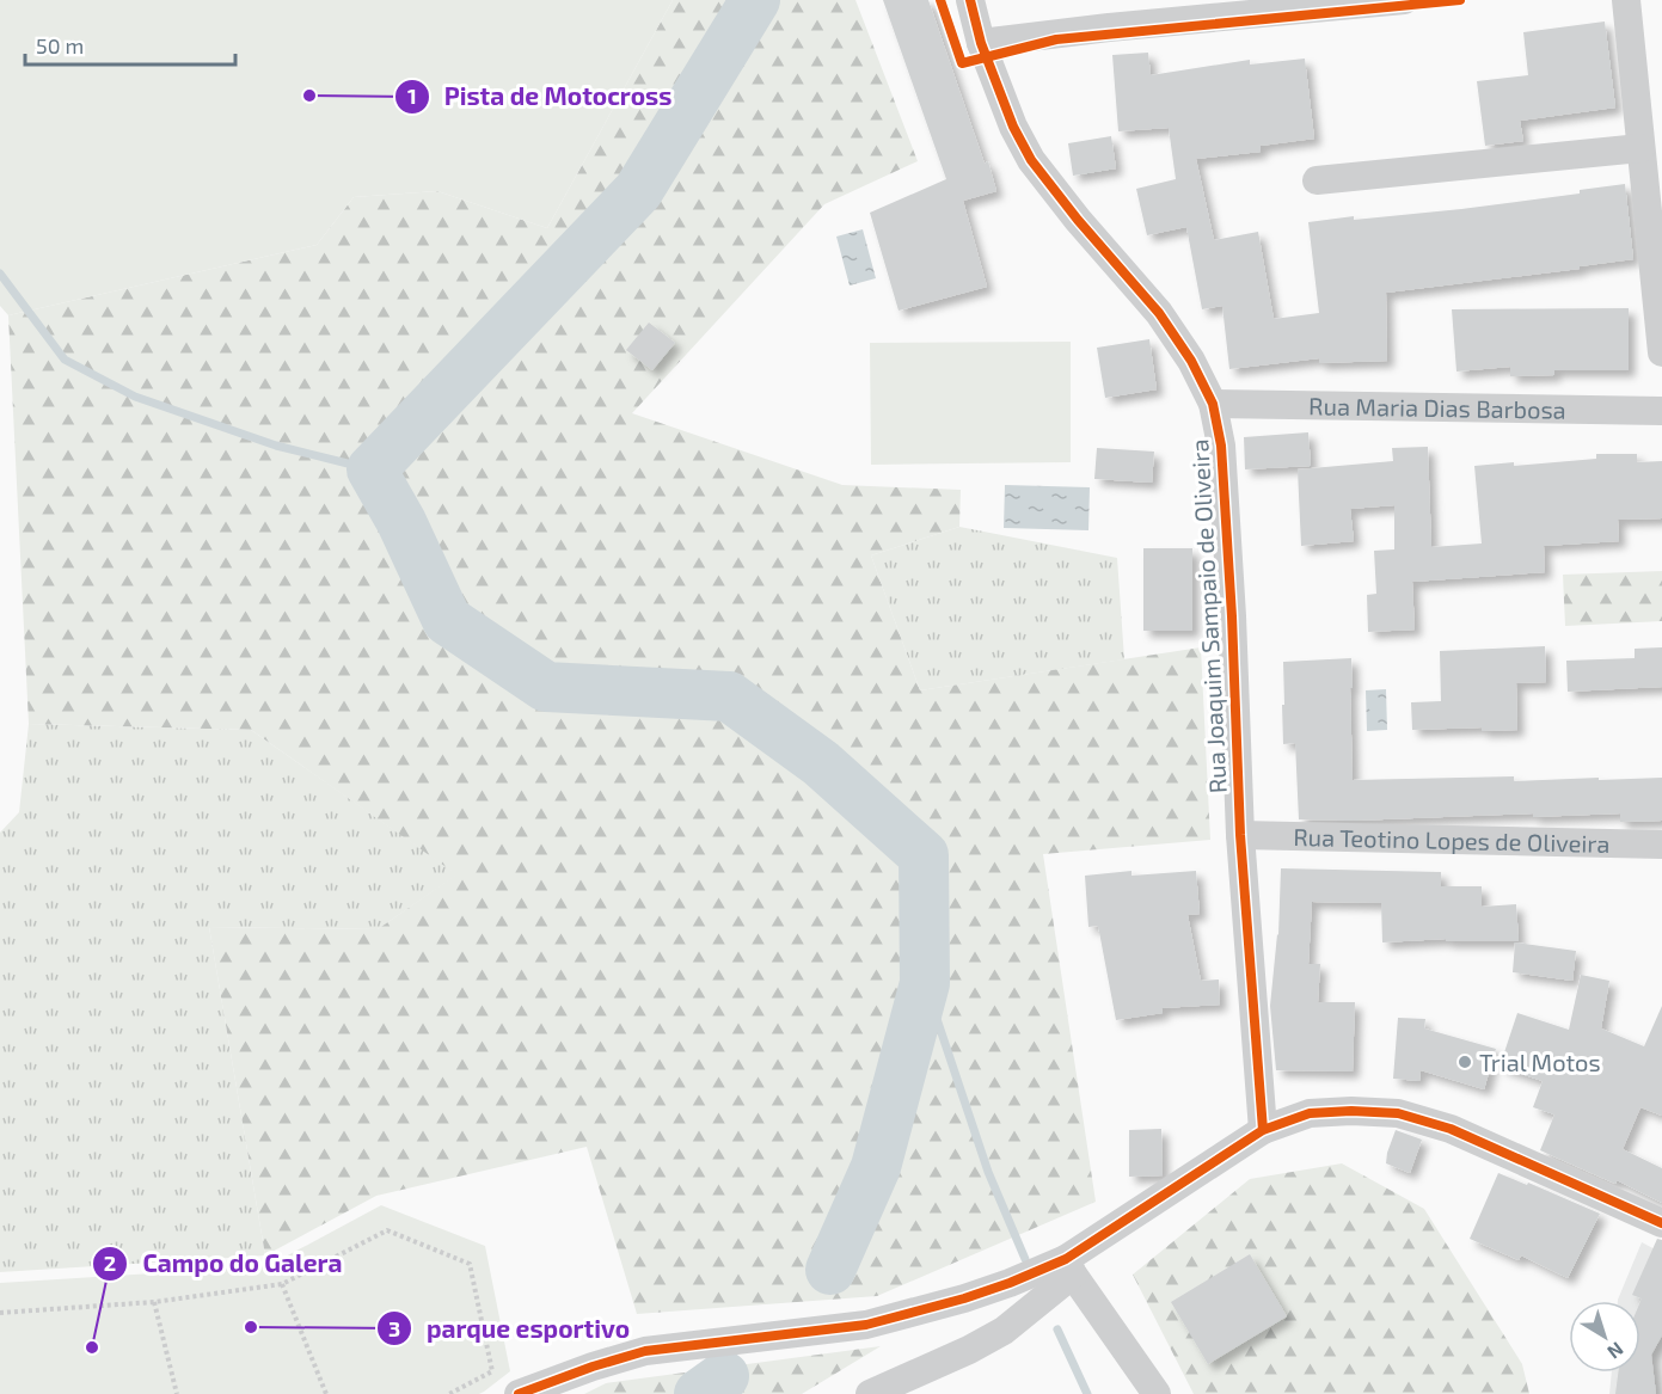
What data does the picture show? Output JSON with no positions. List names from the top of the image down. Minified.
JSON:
{"streets":{"street":["Rua Maria Dias Barbosa","Rua Joaquim Sampaio de Oliveira","Rua Teotino Lopes de Oliveira"]},"crossings":[["Rua Maria Dias Barbosa","Rua Joaquim Sampaio de Oliveira"],["Rua Joaquim Sampaio de Oliveira","Rua Teotino Lopes de Oliveira"]],"places":["Pista de Motocross","Trial Motos","parque esportivo","Campo do Galera"],"scale_bar":"50 m","north":"bottom right"}
